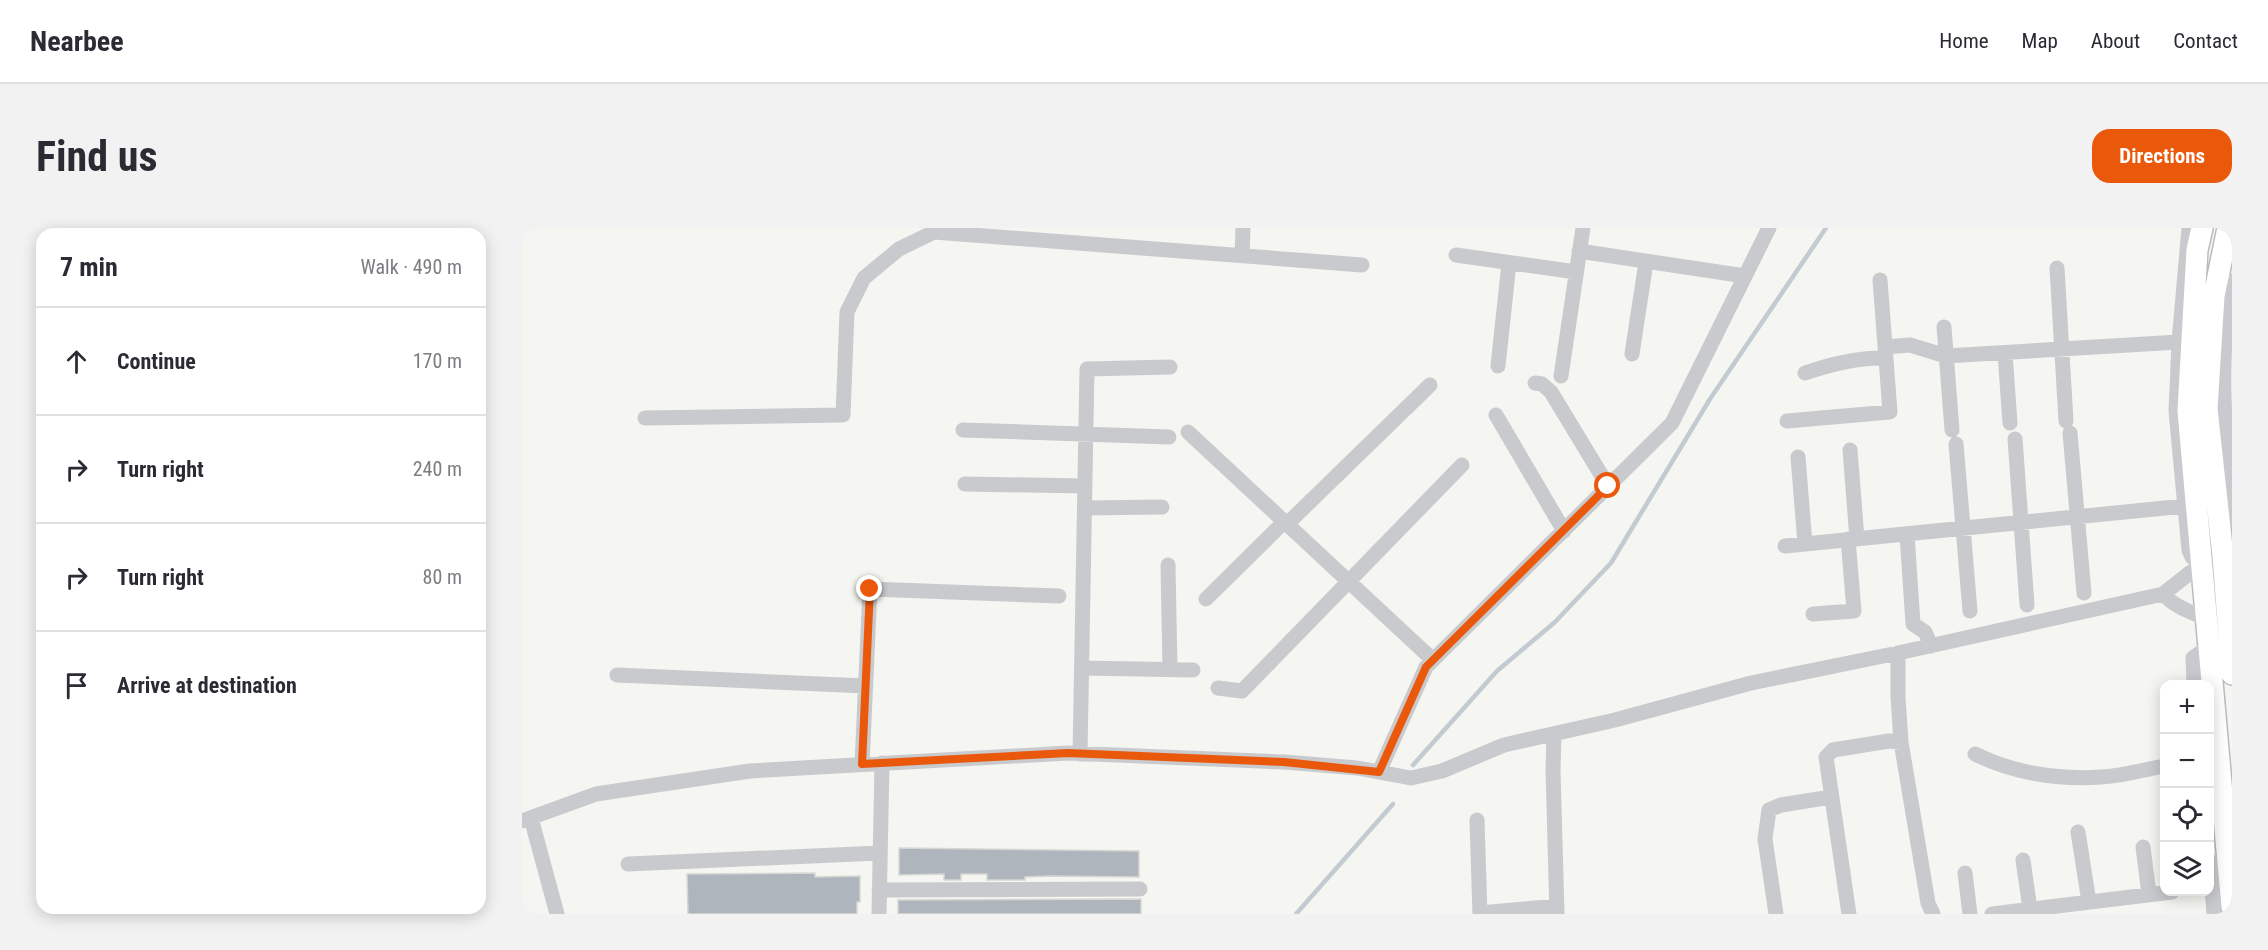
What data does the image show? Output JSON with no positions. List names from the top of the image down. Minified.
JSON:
{"page":{"header":"Nearbee","nav":["Home","Map","About","Contact"],"buttons":"Directions","title":"Find us","heading":["7 min","Walk · 490 m"],"list":[["Continue","170 m"],["Turn right","240 m"],["Turn right","80 m"],"Arrive at destination"],"map_buttons":["+","−"]}}
